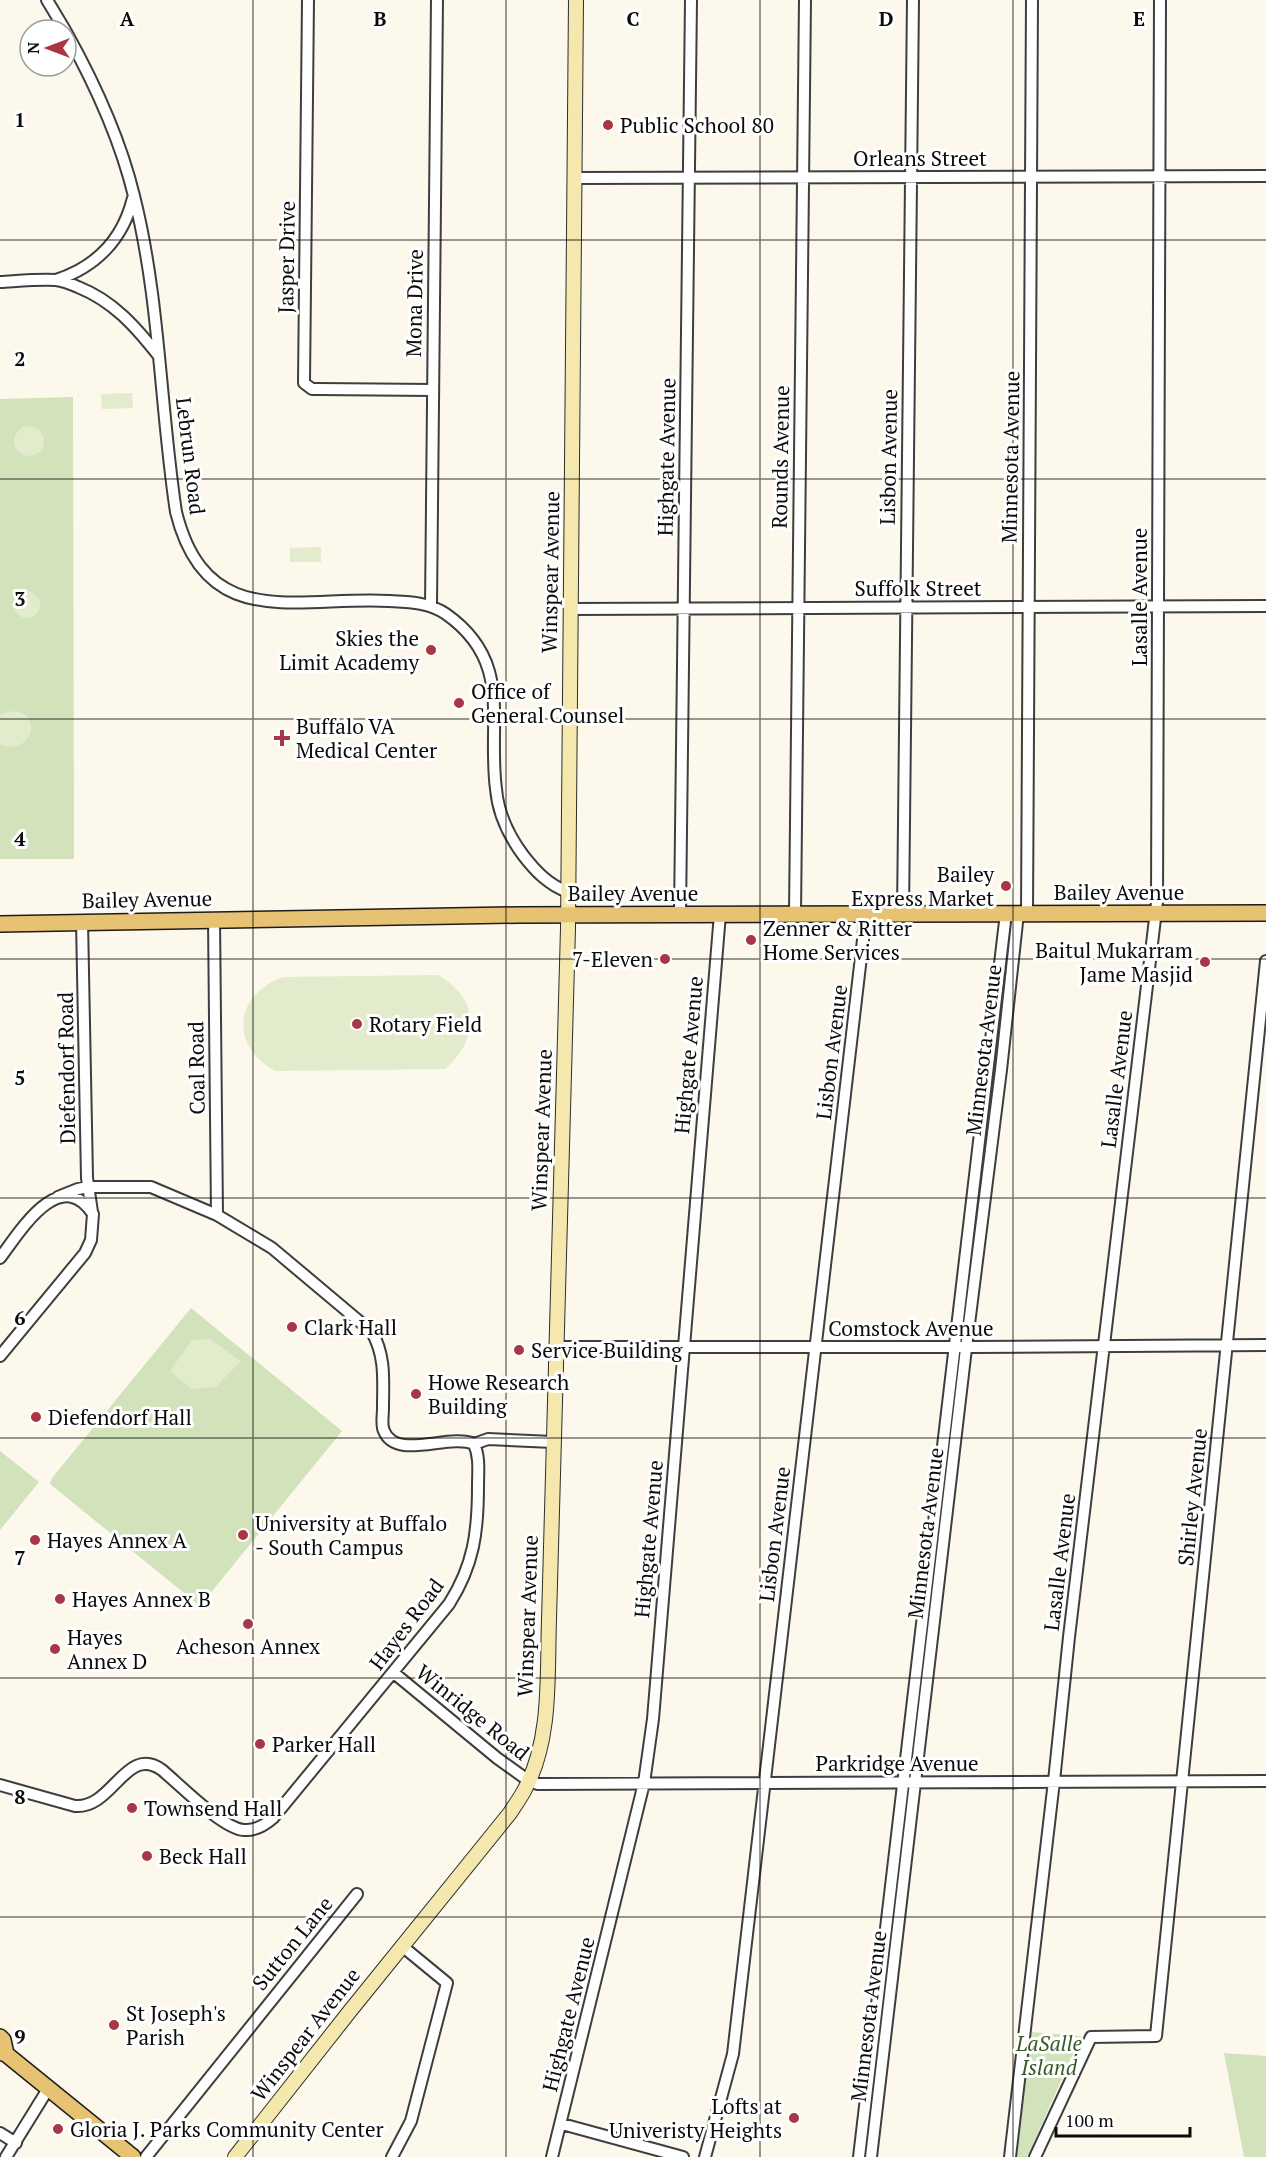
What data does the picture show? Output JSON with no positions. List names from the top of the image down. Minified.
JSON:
{"streets":{"main road":["Bailey Avenue"],"street":["Orleans Street","Jasper Drive","Mona Drive","Lebrun Road","Highgate Avenue","Rounds Avenue","Lisbon Avenue","Minnesota Avenue","Winspear Avenue","Suffolk Street","Lasalle Avenue","Diefendorf Road","Coal Road","Comstock Avenue","Shirley Avenue","Hayes Road","Winridge Road","Parkridge Avenue","Sutton Lane"]},"crossings":[["Orleans Street","Highgate Avenue"],["Orleans Street","Rounds Avenue"],["Orleans Street","Lisbon Avenue"],["Orleans Street","Minnesota Avenue"],["Orleans Street","Winspear Avenue"],["Orleans Street","Lasalle Avenue"],["Jasper Drive","Mona Drive"],["Mona Drive","Lebrun Road"],["Lebrun Road","Winspear Avenue"],["Highgate Avenue","Suffolk Street"],["Highgate Avenue","Bailey Avenue"],["Highgate Avenue","Comstock Avenue"],["Highgate Avenue","Parkridge Avenue"],["Rounds Avenue","Suffolk Street"],["Rounds Avenue","Bailey Avenue"],["Lisbon Avenue","Suffolk Street"],["Lisbon Avenue","Bailey Avenue"],["Lisbon Avenue","Comstock Avenue"],["Lisbon Avenue","Parkridge Avenue"],["Minnesota Avenue","Suffolk Street"],["Minnesota Avenue","Bailey Avenue"],["Minnesota Avenue","Comstock Avenue"],["Minnesota Avenue","Parkridge Avenue"],["Winspear Avenue","Suffolk Street"],["Winspear Avenue","Bailey Avenue"],["Winspear Avenue","Comstock Avenue"],["Winspear Avenue","Winridge Road"],["Winspear Avenue","Parkridge Avenue"],["Suffolk Street","Lasalle Avenue"],["Lasalle Avenue","Bailey Avenue"],["Lasalle Avenue","Comstock Avenue"],["Lasalle Avenue","Parkridge Avenue"],["Bailey Avenue","Diefendorf Road"],["Bailey Avenue","Coal Road"],["Comstock Avenue","Shirley Avenue"],["Shirley Avenue","Parkridge Avenue"],["Hayes Road","Winridge Road"],["Winridge Road","Parkridge Avenue"]],"parks":["LaSalle Island"],"places":{"other":["Public School 80","Skies the Limit Academy","Office of General Counsel","Bailey Express Market","Zenner & Ritter Home Services","7-Eleven","Baitul Mukarram Jame Masjid","Rotary Field","Clark Hall","Service Building","Howe Research Building","Diefendorf Hall","University at Buffalo - South Campus","Hayes Annex A","Hayes Annex B","Acheson Annex","Hayes Annex D","Parker Hall","Townsend Hall","Beck Hall","St Joseph's Parish","Lofts at Univeristy Heights","Gloria J. Parks Community Center"],"health":["Buffalo VA Medical Center"]},"scale_bar":"100 m","north":"left","grid":{"columns":["A","B","C","D","E"],"rows":["1","2","3","4","5","6","7","8","9"]}}
